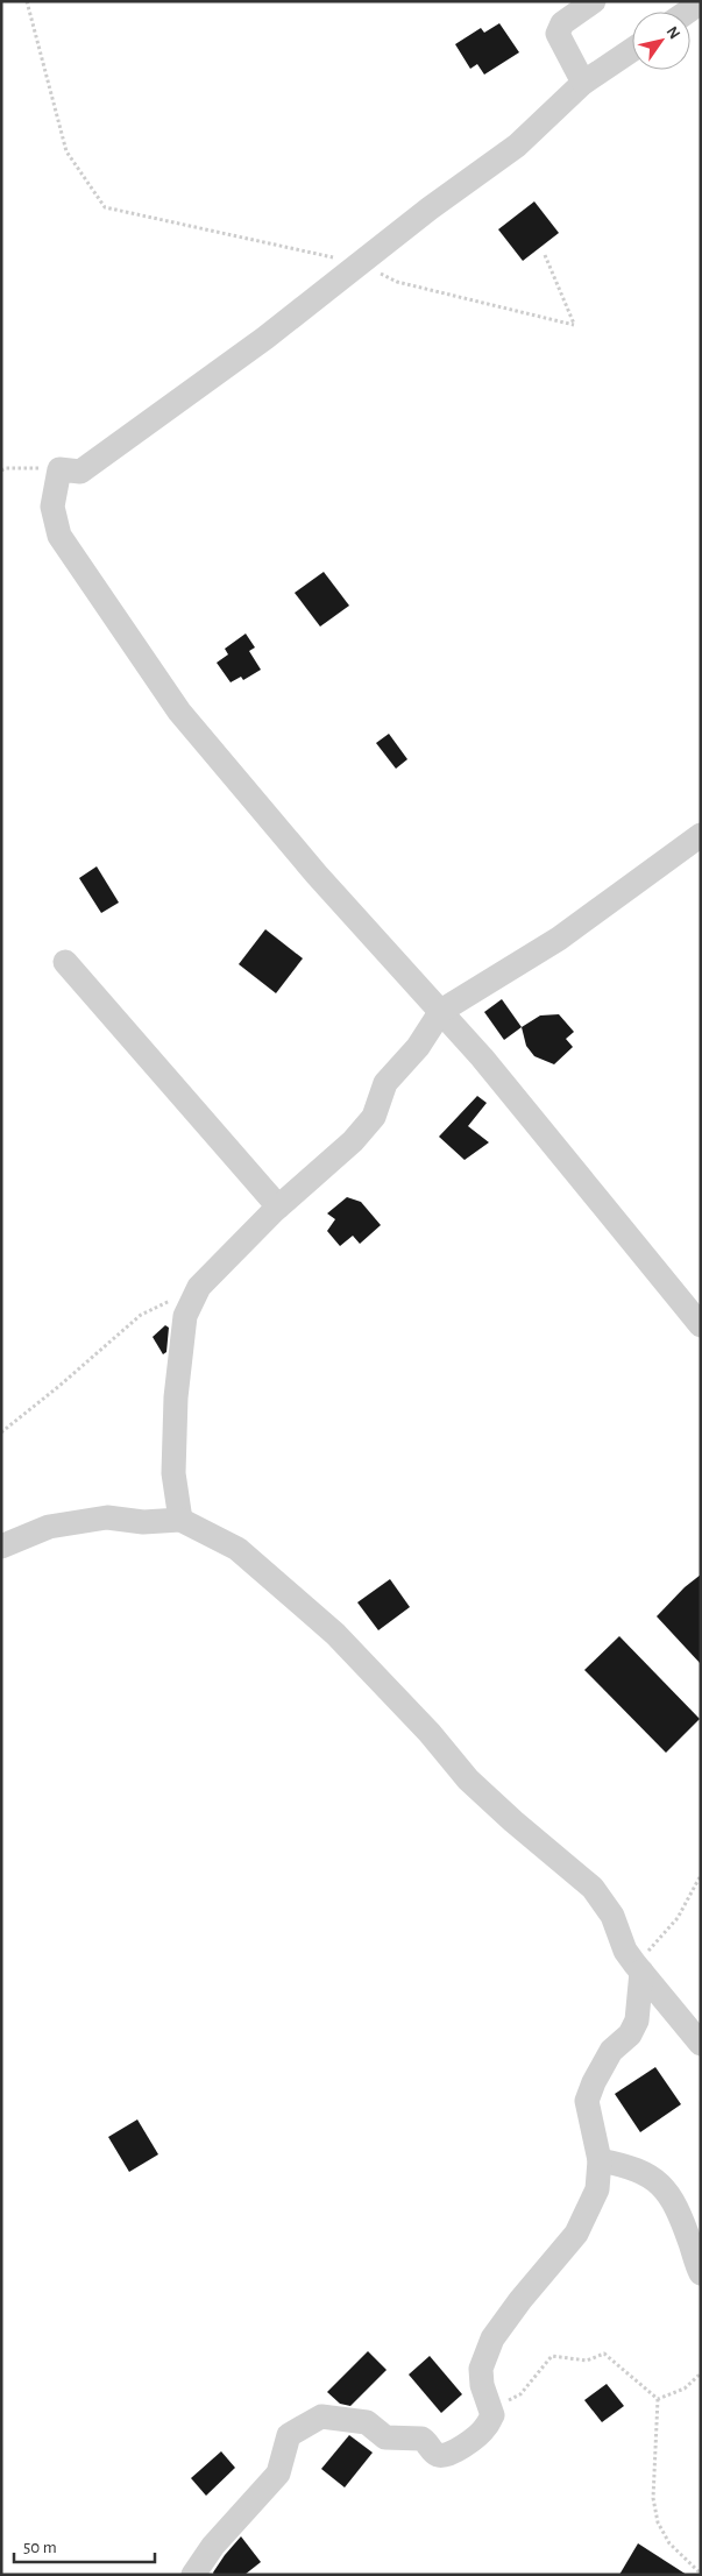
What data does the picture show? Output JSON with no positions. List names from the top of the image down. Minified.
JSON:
{"scale_bar":"50 m","north":"top right"}
